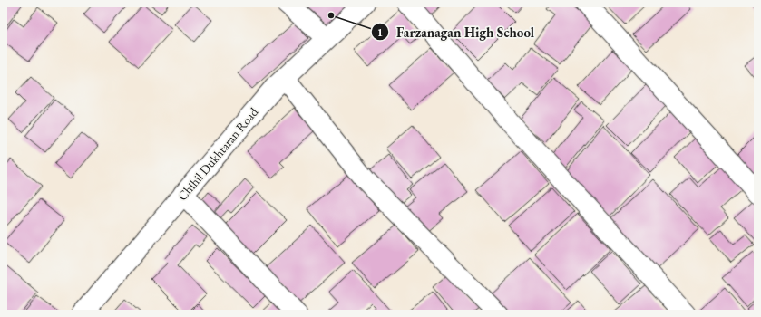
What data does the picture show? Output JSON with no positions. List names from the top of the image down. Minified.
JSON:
{"streets":{"street":["Chihil Dukhtaran Road"]},"places":["Farzanagan High School"]}
